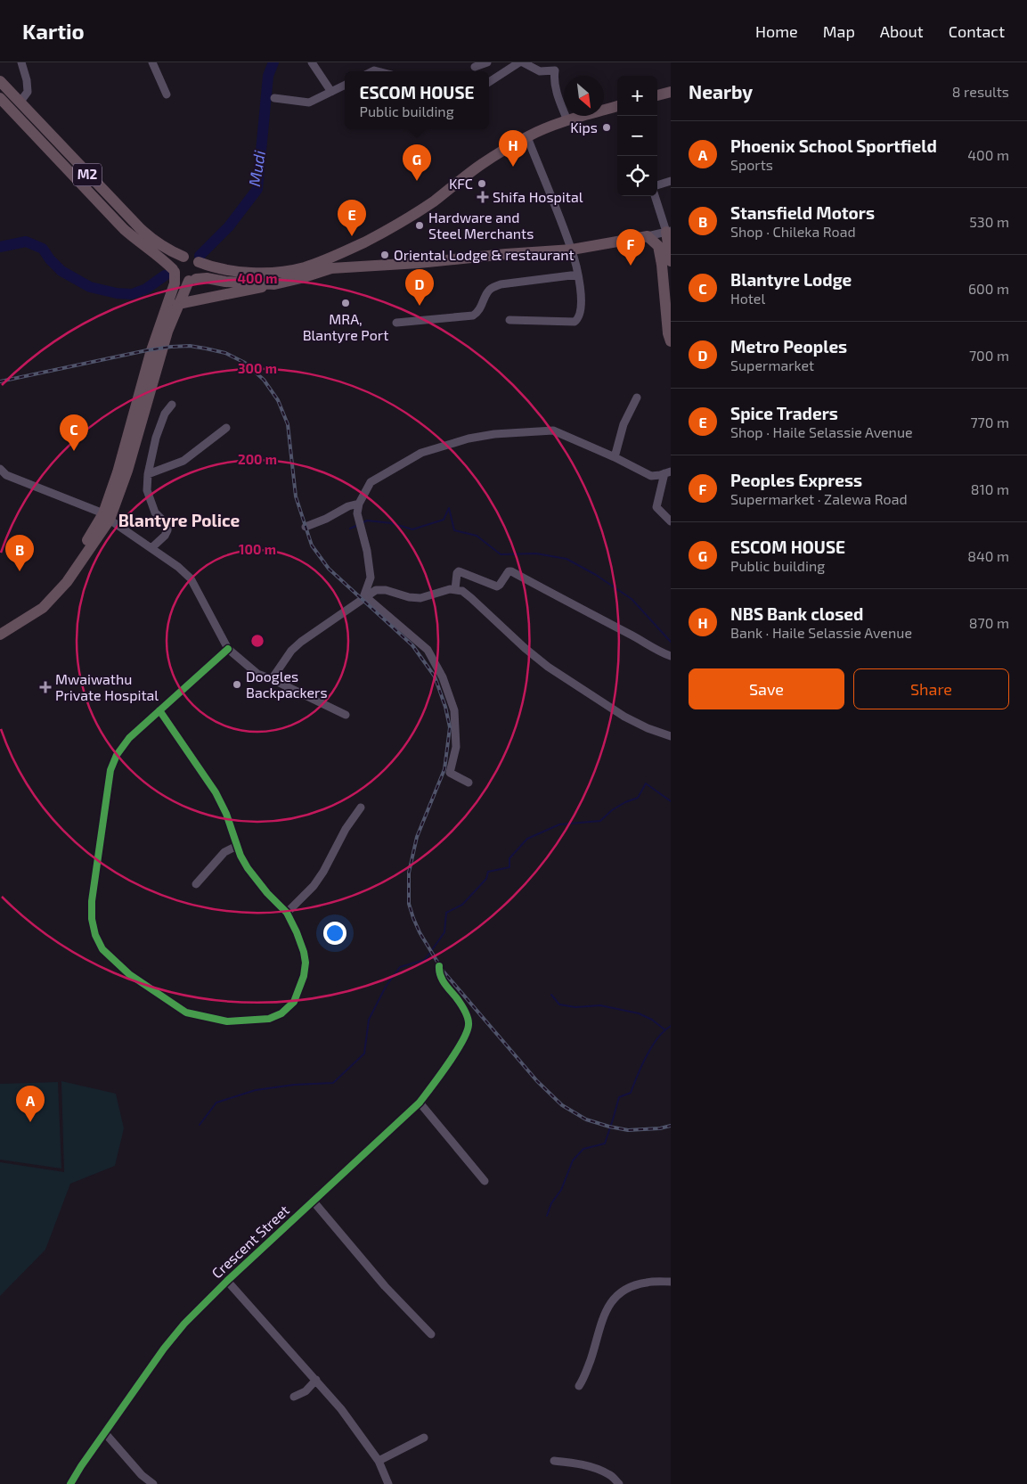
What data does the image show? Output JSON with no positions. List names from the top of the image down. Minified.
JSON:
{"streets":{"highway":["M2"],"street":["Crescent Street"]},"districts":["Blantyre Police"],"water":["Mudi"],"places":{"other":["Kips","KFC","Hardware and Steel Merchants","Oriental Lodge & restaurant","MRA, Blantyre Port","Doogles Backpackers"],"health":["Shifa Hospital","Mwaiwathu Private Hospital"]},"north":"bottom right","page":{"header":"Kartio","nav":["Home","Map","About","Contact"],"heading":["Nearby","8 results"],"popup":["ESCOM HOUSE","Public building"],"map_buttons":["+","−"],"list":[{"mark":"A","name":"Phoenix School Sportfield","note":"Sports","value":"400 m"},{"mark":"B","name":"Stansfield Motors","note":"Shop · Chileka Road","value":"530 m"},{"mark":"C","name":"Blantyre Lodge","note":"Hotel","value":"600 m"},{"mark":"D","name":"Metro Peoples","note":"Supermarket","value":"700 m"},{"mark":"E","name":"Spice Traders","note":"Shop · Haile Selassie Avenue","value":"770 m"},{"mark":"F","name":"Peoples Express","note":"Supermarket · Zalewa Road","value":"810 m"},{"mark":"G","name":"ESCOM HOUSE","note":"Public building","value":"840 m"},{"mark":"H","name":"NBS Bank closed","note":"Bank · Haile Selassie Avenue","value":"870 m"}],"pins":["H","G","E","F","D","C","B","A"],"buttons":["Save","Share"]},"rings":["400 m","300 m","200 m","100 m"]}
